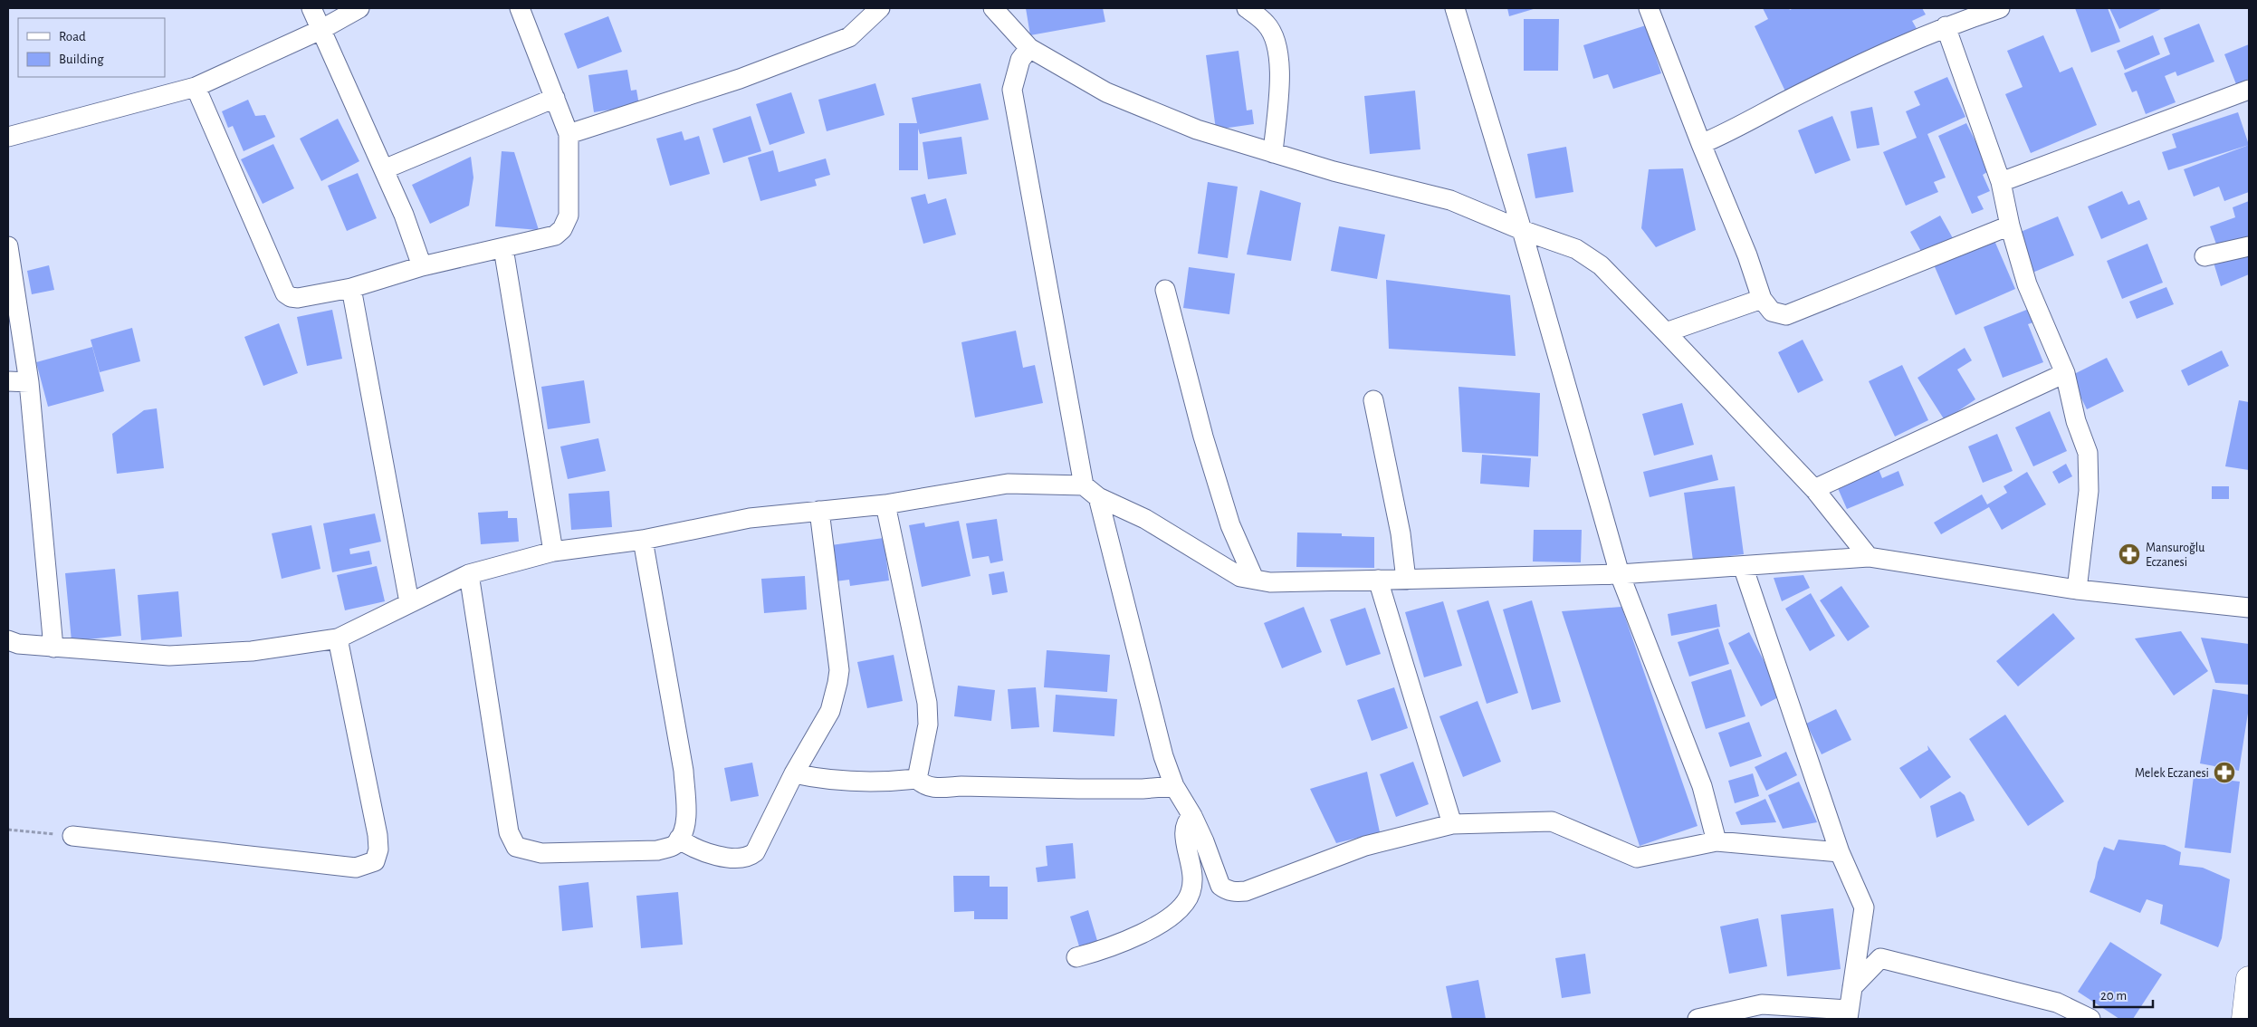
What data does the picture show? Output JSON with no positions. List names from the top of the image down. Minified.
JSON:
{"places":{"pharmacy":["Mansuroğlu Eczanesi","Melek Eczanesi"]},"legend":["Road","Building"],"scale_bar":"20 m"}
